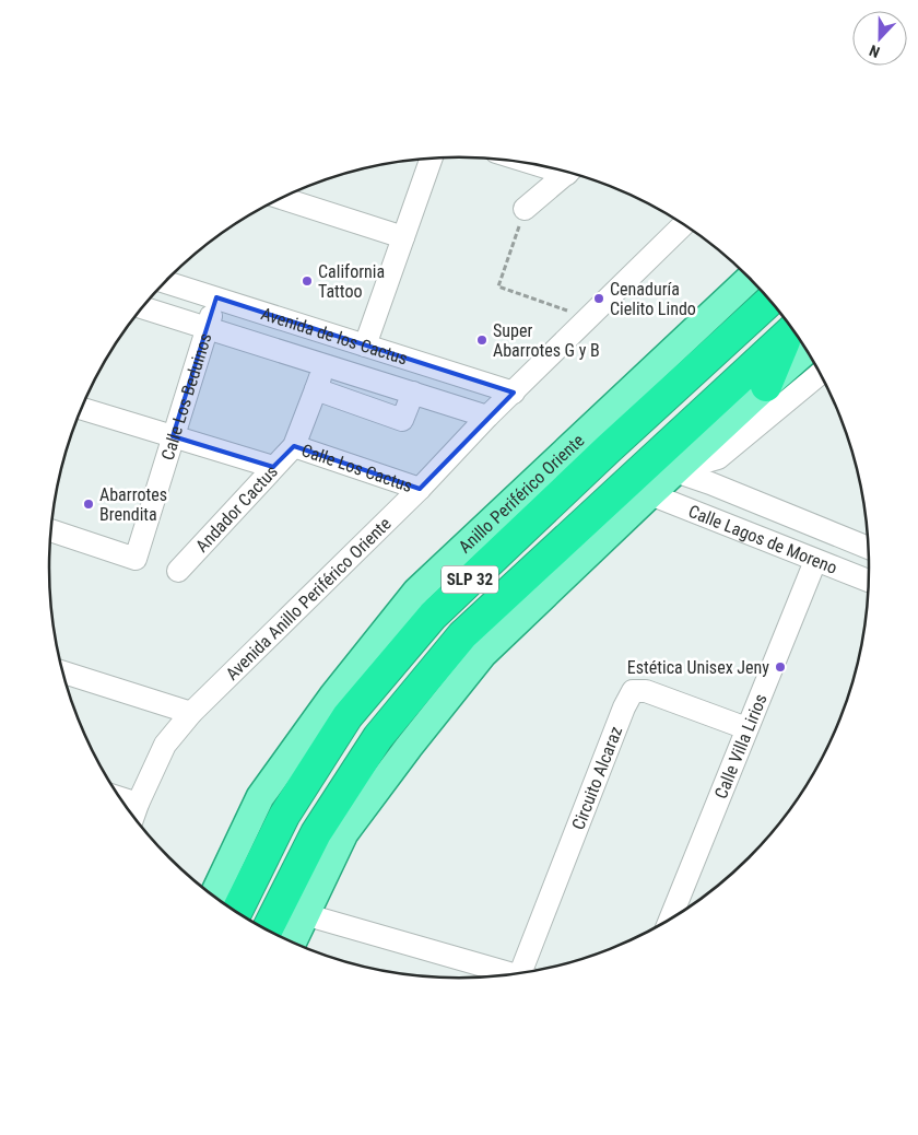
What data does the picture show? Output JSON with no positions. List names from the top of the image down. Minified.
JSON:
{"streets":{"highway":["Anillo Periférico Oriente","SLP 32"],"street":["Avenida de los Cactus","Calle Los Beduinos","Calle Los Cactus","Andador Cactus","Calle Lagos de Moreno","Avenida Anillo Periférico Oriente","Calle Villa Lirios","Circuito Alcaraz"]},"crossings":[["Avenida de los Cactus","Calle Los Beduinos"],["Avenida de los Cactus","Avenida Anillo Periférico Oriente"],["Calle Los Cactus","Andador Cactus"],["Calle Los Cactus","Avenida Anillo Periférico Oriente"],["Calle Lagos de Moreno","Calle Villa Lirios"],["Calle Villa Lirios","Circuito Alcaraz"]],"places":["California Tattoo","Cenaduría Cielito Lindo","Super Abarrotes G y B","Abarrotes Brendita","Estética Unisex Jeny"],"north":"bottom"}
